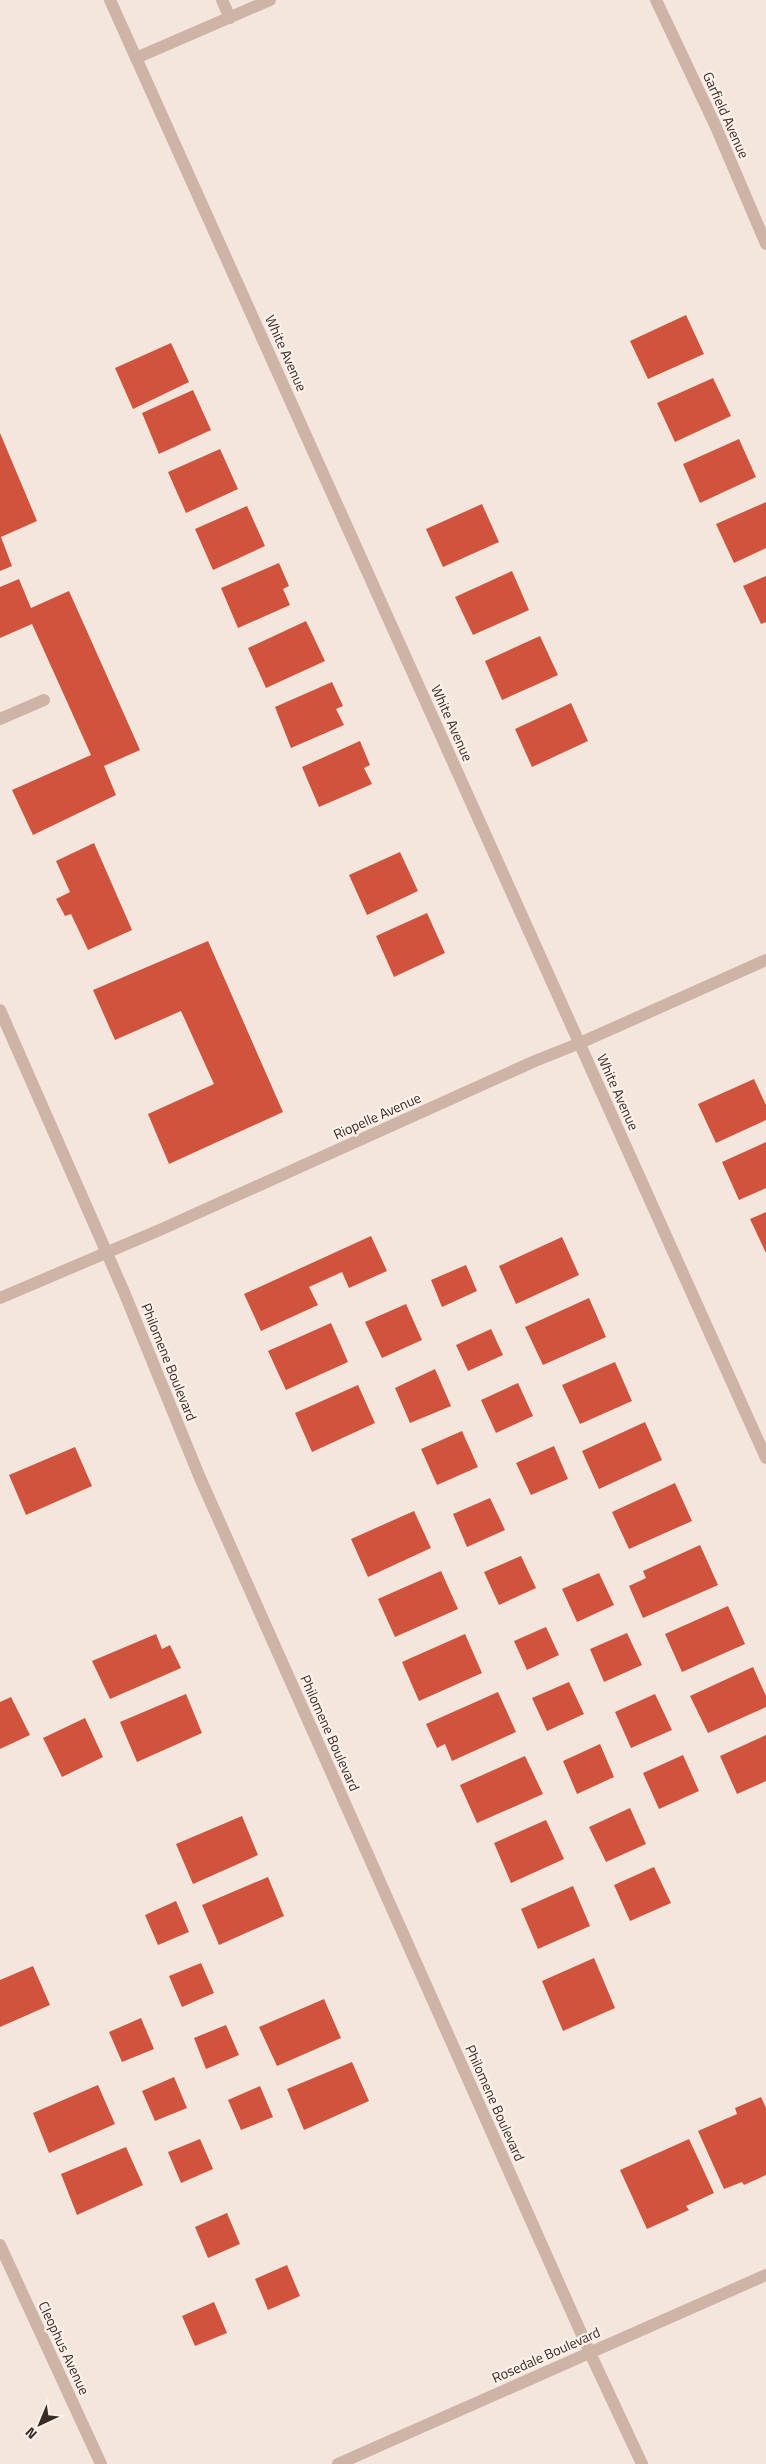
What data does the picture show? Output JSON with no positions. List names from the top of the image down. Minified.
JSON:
{"streets":{"street":["Garfield Avenue","White Avenue","Riopelle Avenue","Philomene Boulevard","Cleophus Avenue","Rosedale Boulevard"]},"crossings":[["White Avenue","Riopelle Avenue"],["Riopelle Avenue","Philomene Boulevard"],["Philomene Boulevard","Rosedale Boulevard"]],"north":"bottom left"}
